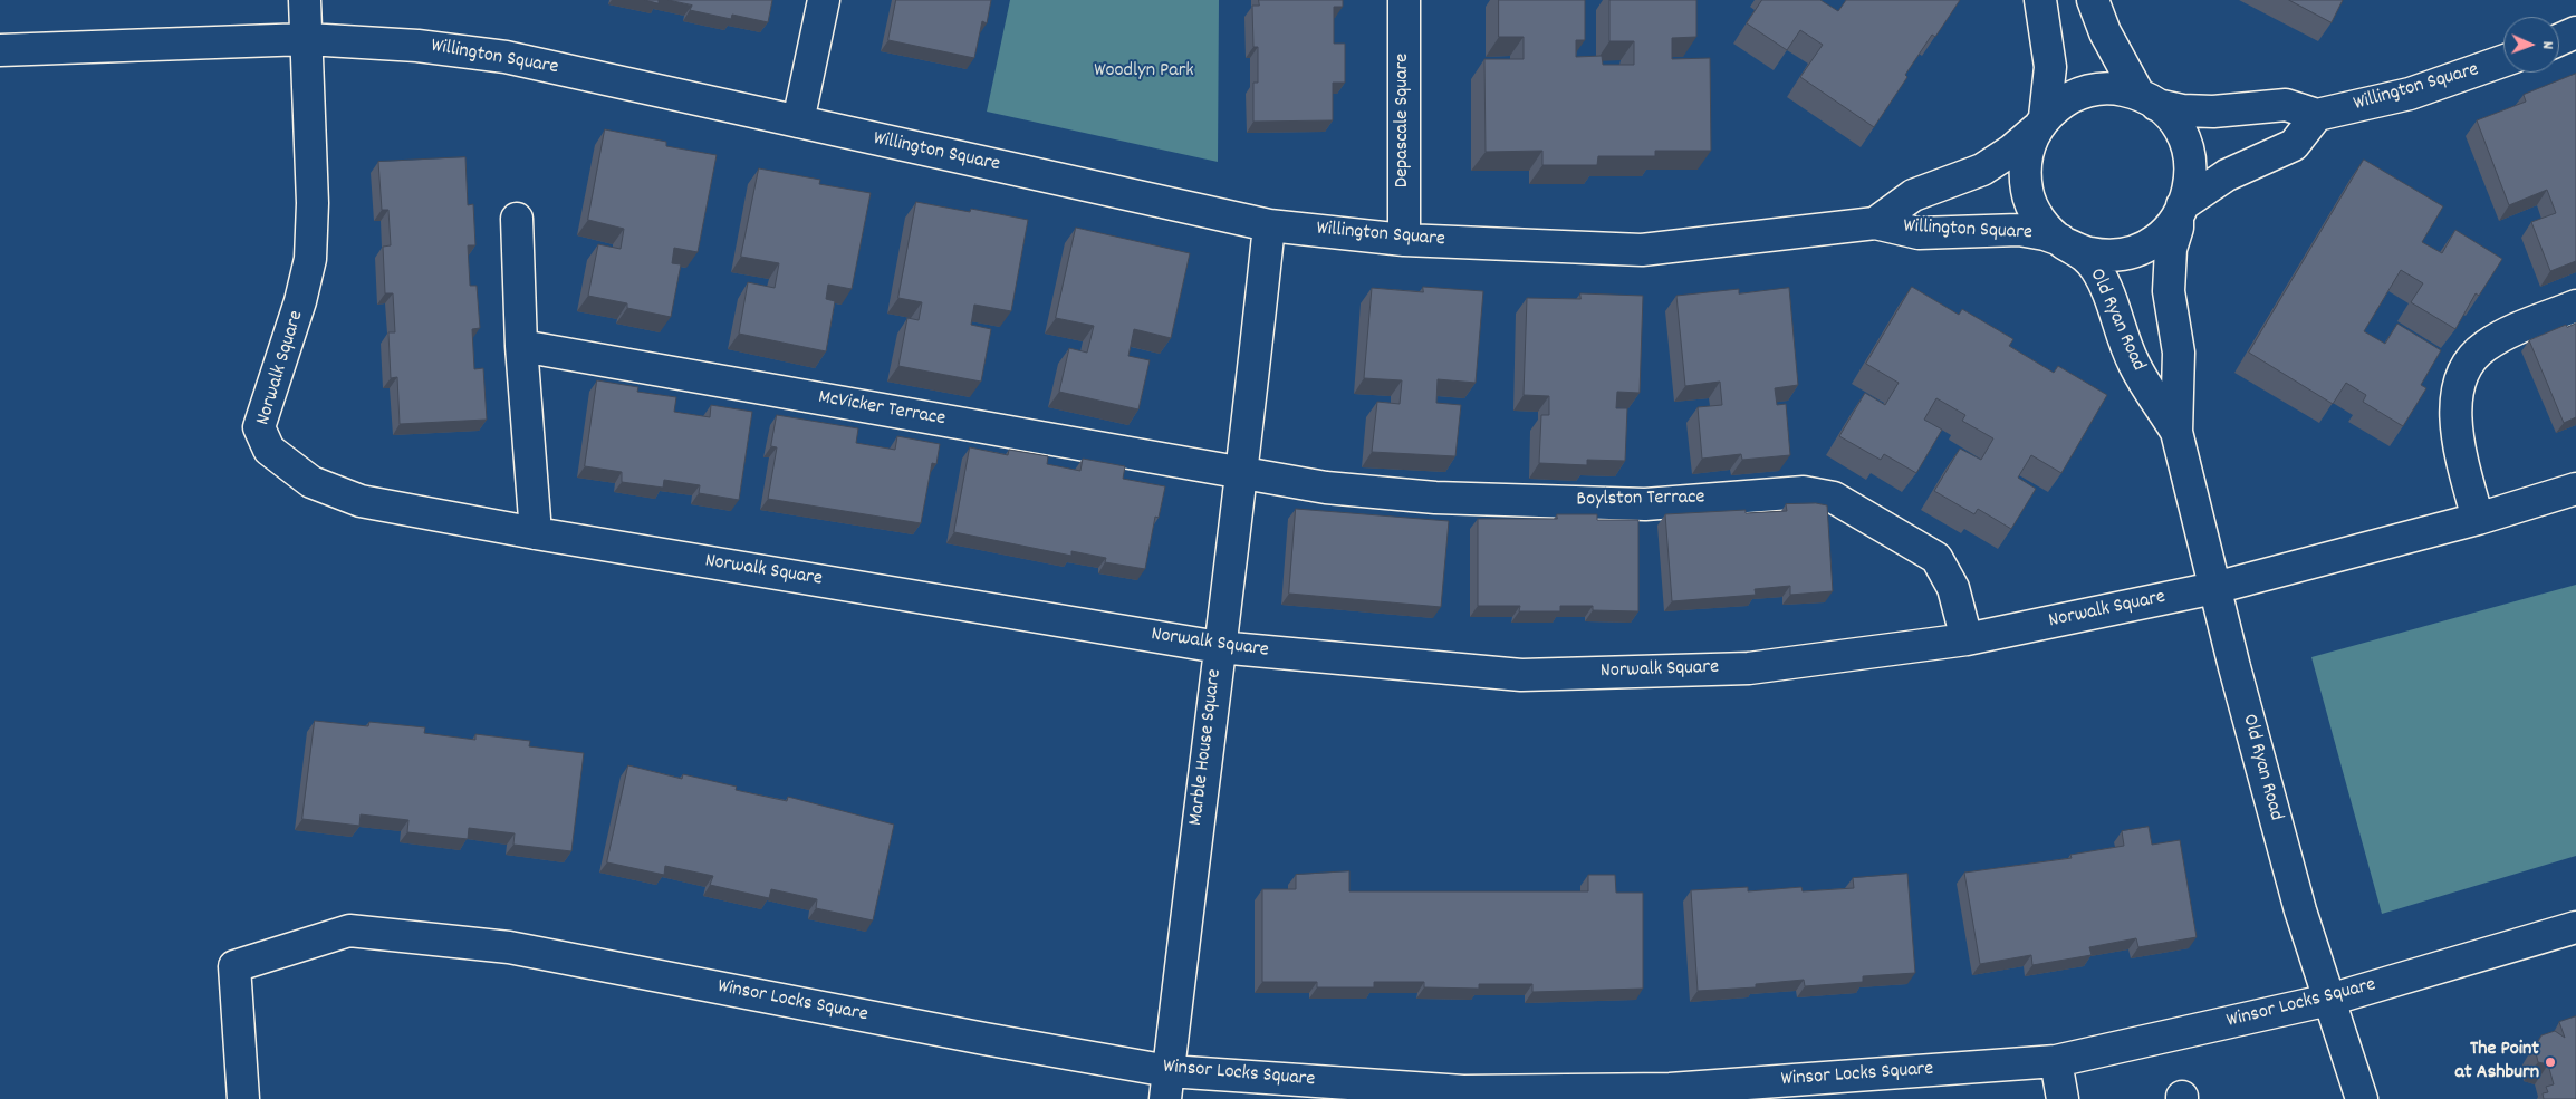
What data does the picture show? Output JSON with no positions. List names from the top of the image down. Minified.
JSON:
{"streets":{"street":["Willington Square","Depascale Square","Old Ryan Road","Norwalk Square","McVicker Terrace","Boylston Terrace","Marble House Square","Winsor Locks Square"]},"crossings":[["Willington Square","Depascale Square"],["Willington Square","Old Ryan Road"],["Willington Square","Norwalk Square"],["Willington Square","Marble House Square"],["Old Ryan Road","Norwalk Square"],["Old Ryan Road","Winsor Locks Square"],["Norwalk Square","Boylston Terrace"],["Norwalk Square","Marble House Square"],["McVicker Terrace","Boylston Terrace"],["McVicker Terrace","Marble House Square"],["Boylston Terrace","Marble House Square"],["Marble House Square","Winsor Locks Square"]],"parks":["Woodlyn Park"],"places":["The Point at Ashburn"],"north":"right"}
